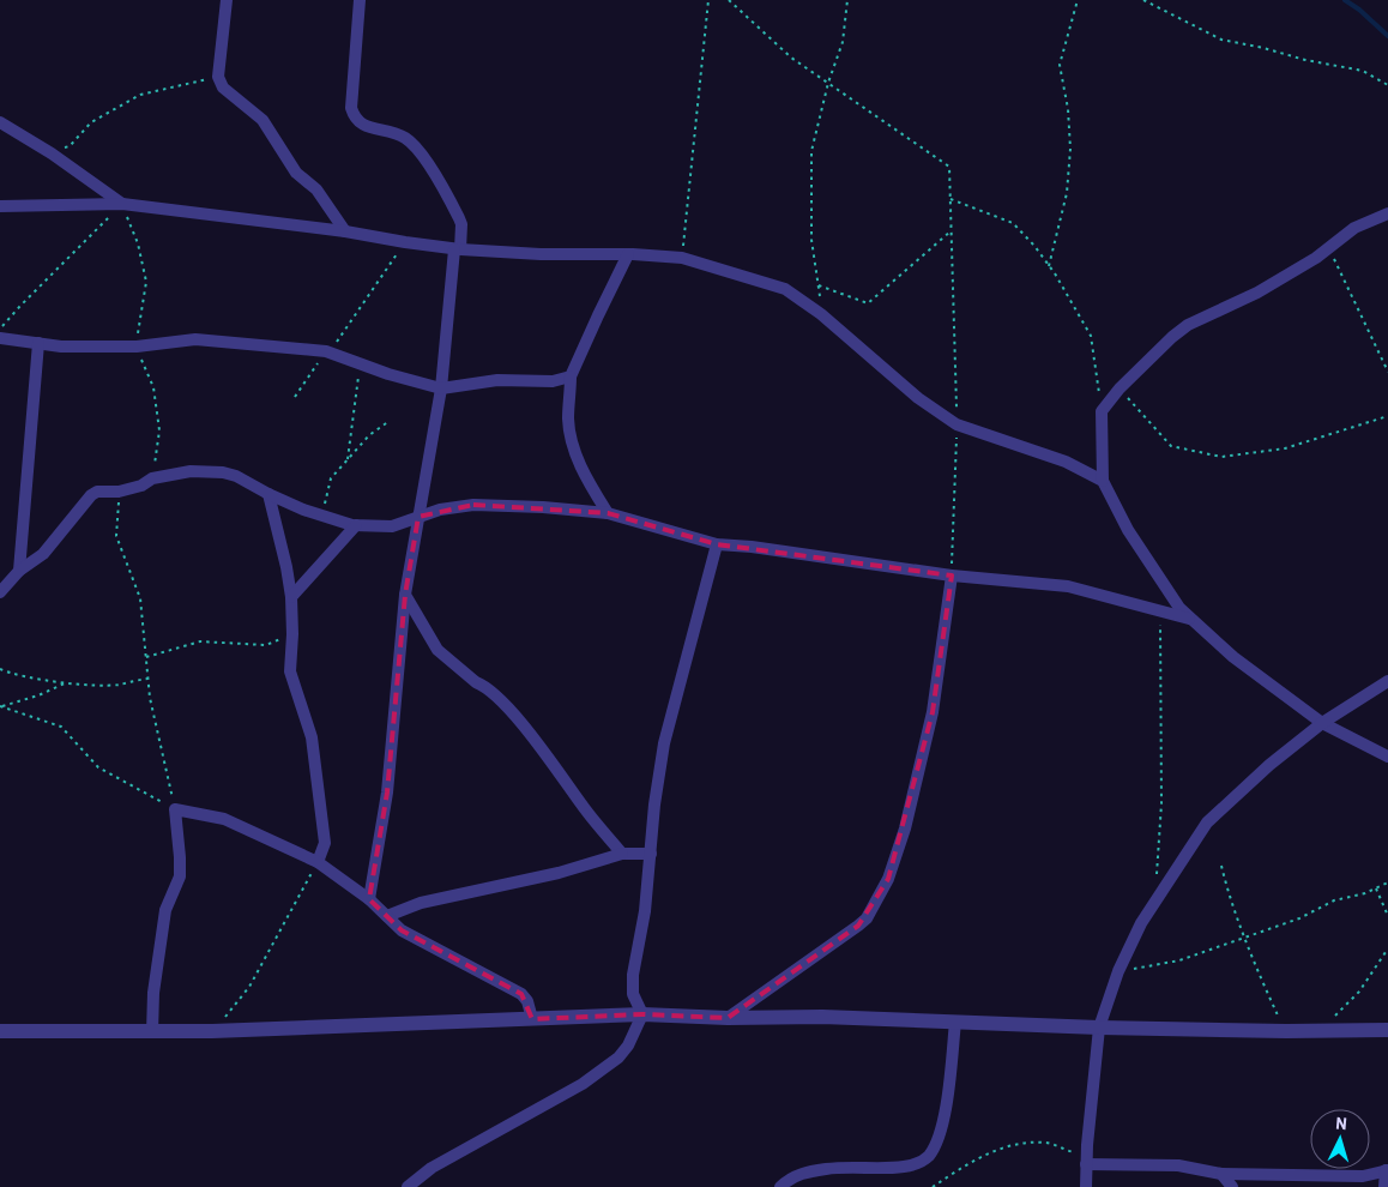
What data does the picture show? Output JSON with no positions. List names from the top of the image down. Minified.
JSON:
{"north":"top"}
